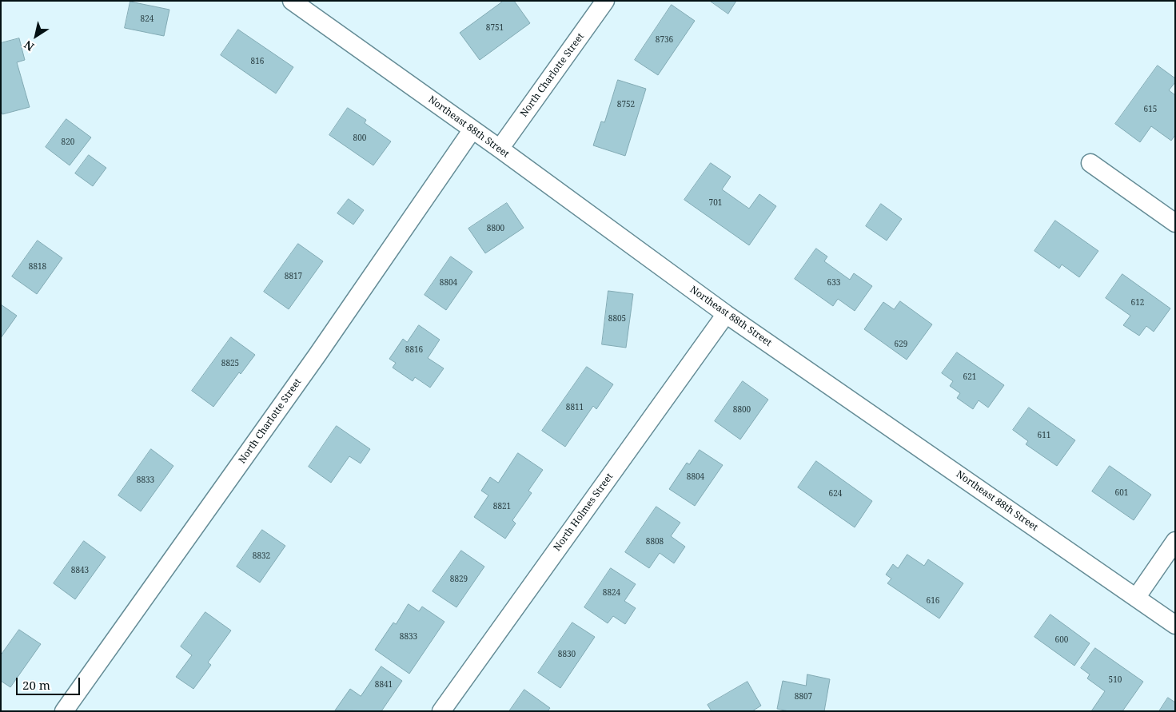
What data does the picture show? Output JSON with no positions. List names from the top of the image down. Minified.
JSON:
{"streets":{"street":["North Charlotte Street","Northeast 88th Street","North Holmes Street"]},"crossings":[["North Charlotte Street","Northeast 88th Street"],["Northeast 88th Street","North Holmes Street"]],"house_numbers":["824","8751","8736","816","8752","615","800","820","701","8800","8818","8817","8804","633","612","8805","629","8816","8825","621","8811","8800","611","8804","8833","601","624","8821","8808","8832","8843","8829","8824","616","8833","600","8830","510","8841","8807"],"scale_bar":"20 m","north":"bottom left"}
